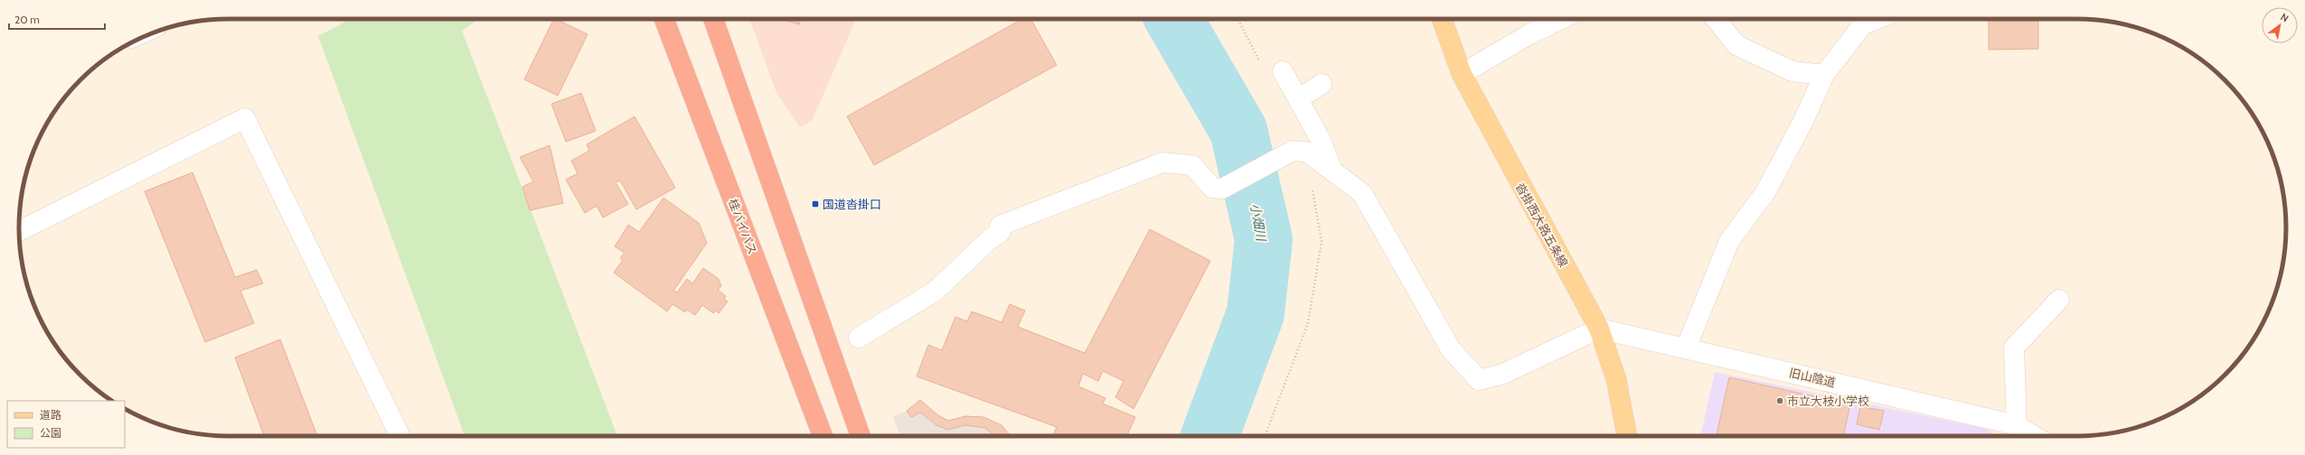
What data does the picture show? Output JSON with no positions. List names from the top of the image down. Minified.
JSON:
{"streets":{"highway":["桂バイパス"],"main road":["沓掛西大路五条線"],"street":["旧山陰道"]},"crossings":[["沓掛西大路五条線","旧山陰道"]],"water":["小畑川"],"places":{"transit":["国道沓掛口"],"other":["市立大枝小学校"]},"legend":["道路","公園"],"scale_bar":"20 m","north":"top right"}
